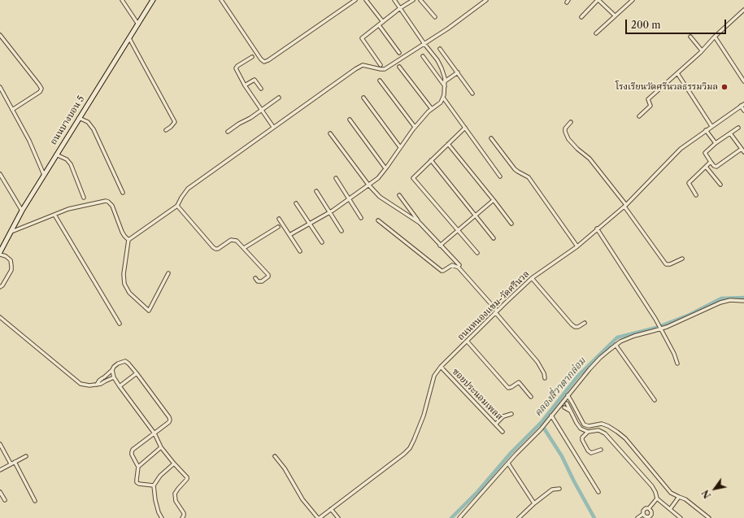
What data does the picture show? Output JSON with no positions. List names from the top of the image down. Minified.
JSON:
{"streets":{"main road":["ถนนบางบอน 5"],"street":["ถนนหนองแขม-วัดศรีนวล","ซอยประนอมเพลส"]},"crossings":[["ถนนหนองแขม-วัดศรีนวล","ซอยประนอมเพลส"]],"water":["คลองสี่วาตากล่อม"],"places":["โรงเรียนวัดศรีนวลธรรมวิมล"],"scale_bar":"200 m","north":"bottom left"}
